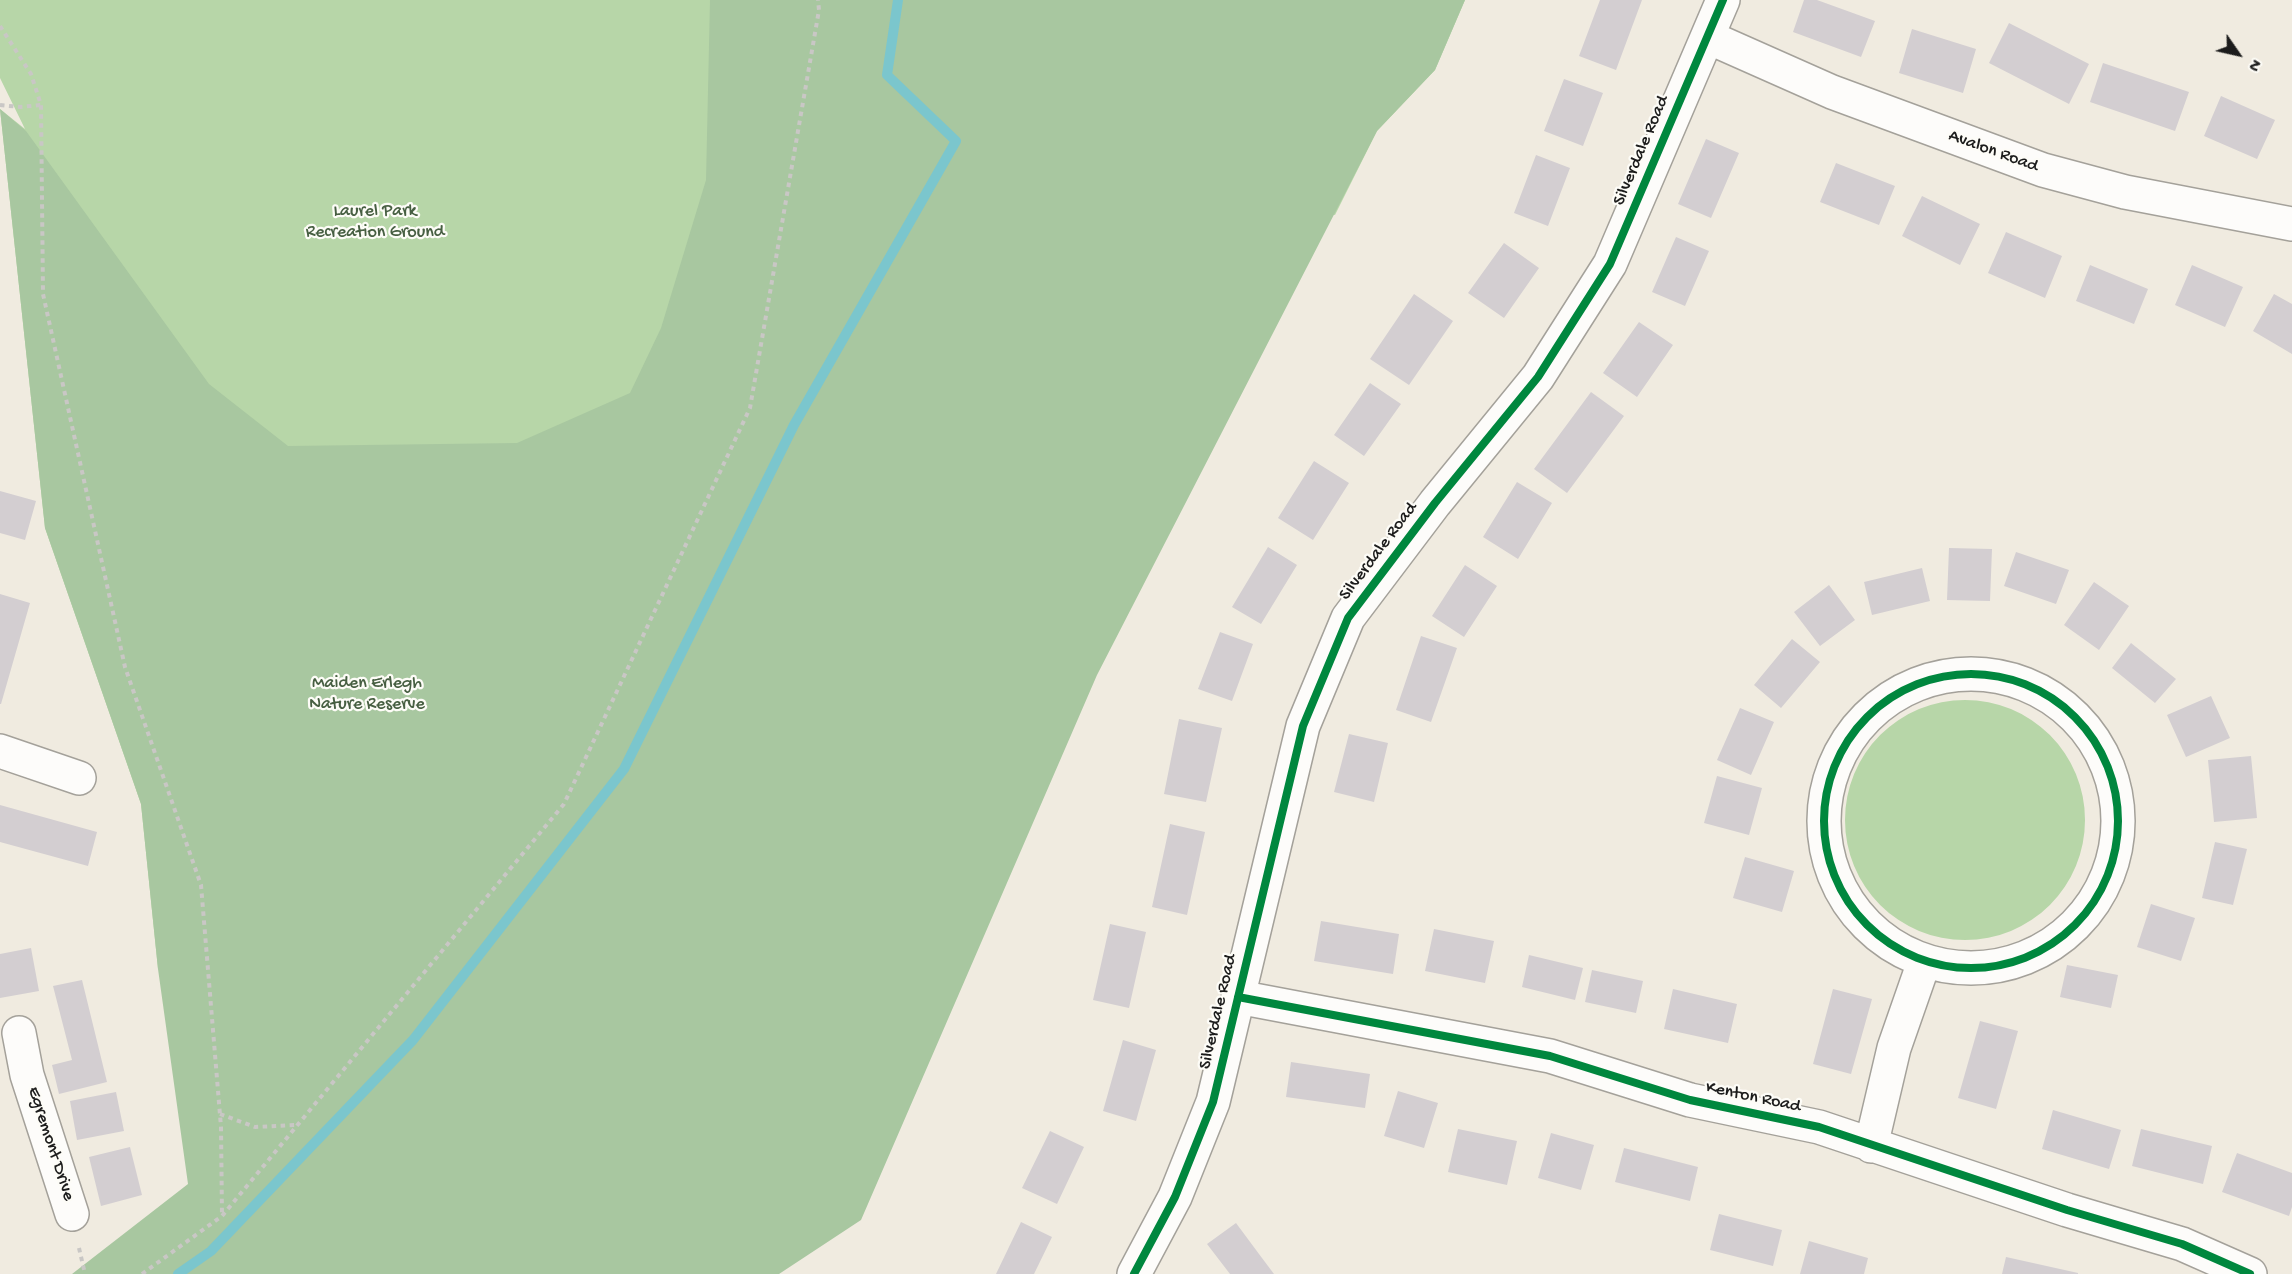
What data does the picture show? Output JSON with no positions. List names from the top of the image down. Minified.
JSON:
{"streets":{"street":["Silverdale Road","Avalon Road","Kenton Road","Egremont Drive"]},"crossings":[["Silverdale Road","Avalon Road"],["Silverdale Road","Kenton Road"]],"parks":["Laurel Park Recreation Ground","Maiden Erlegh Nature Reserve"],"north":"bottom right"}
